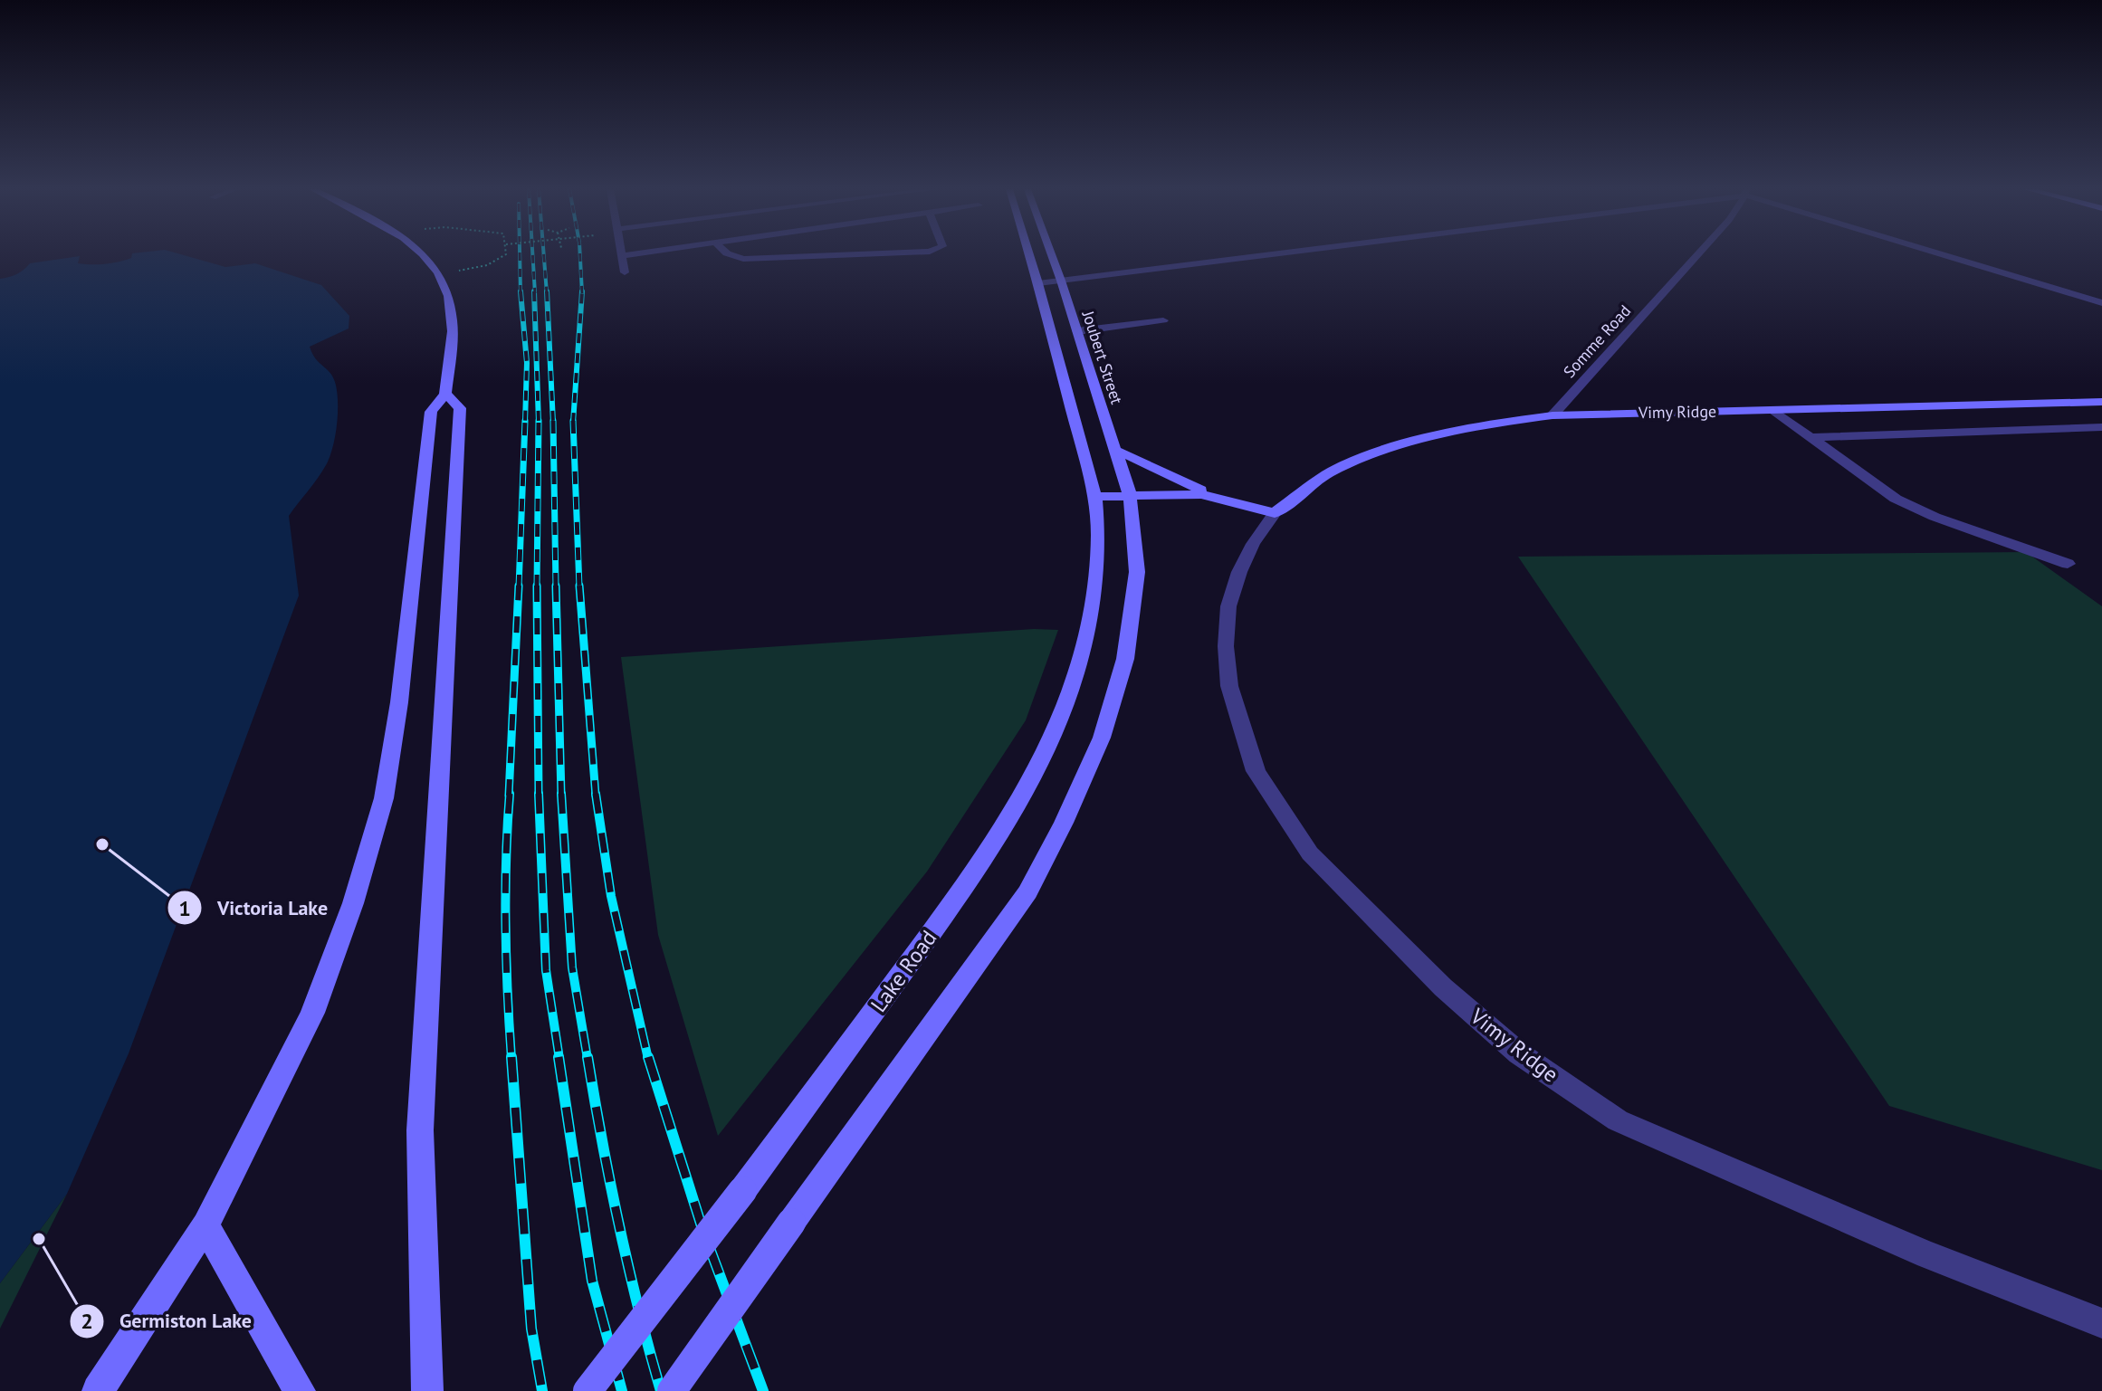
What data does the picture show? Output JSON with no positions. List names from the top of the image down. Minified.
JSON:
{"streets":{"main road":["Joubert Street","Vimy Ridge","Lake Road"],"street":["Somme Road"]},"crossings":[["Somme Road","Vimy Ridge"]],"places":["Victoria Lake","Germiston Lake"]}
